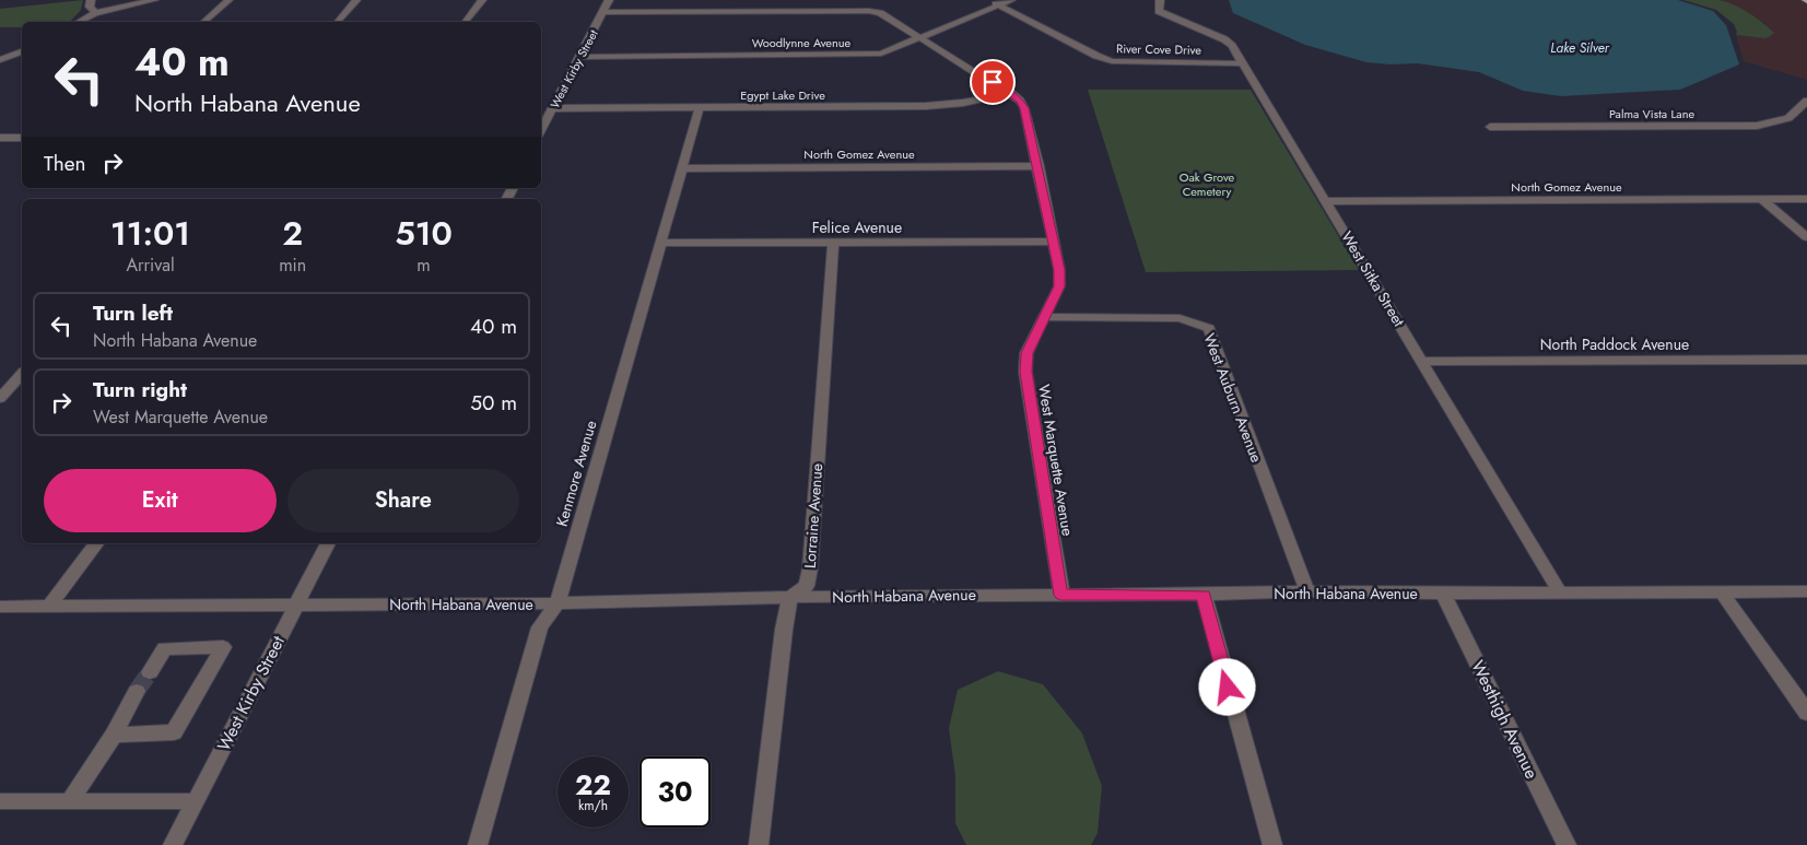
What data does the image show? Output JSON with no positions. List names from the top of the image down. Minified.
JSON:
{"streets":{"street":["Woodlynne Avenue","River Cove Drive","West Kirby Street","Egypt Lake Drive","Palma Vista Lane","North Gomez Avenue","Felice Avenue","West Sitka Street","North Paddock Avenue","West Auburn Avenue","West Marquette Avenue","Kenmore Avenue","Lorraine Avenue","North Habana Avenue","Westhigh Avenue"]},"crossings":[["Woodlynne Avenue","River Cove Drive"],["Woodlynne Avenue","West Kirby Street"],["Woodlynne Avenue","West Marquette Avenue"],["River Cove Drive","West Sitka Street"],["West Kirby Street","Egypt Lake Drive"],["West Kirby Street","West Marquette Avenue"],["West Kirby Street","North Habana Avenue"],["Egypt Lake Drive","West Marquette Avenue"],["Egypt Lake Drive","Kenmore Avenue"],["North Gomez Avenue","West Sitka Street"],["North Gomez Avenue","West Marquette Avenue"],["North Gomez Avenue","Kenmore Avenue"],["Felice Avenue","West Marquette Avenue"],["Felice Avenue","Kenmore Avenue"],["Felice Avenue","Lorraine Avenue"],["West Sitka Street","North Paddock Avenue"],["West Sitka Street","North Habana Avenue"],["West Auburn Avenue","West Marquette Avenue"],["West Auburn Avenue","North Habana Avenue"],["West Marquette Avenue","North Habana Avenue"],["Kenmore Avenue","North Habana Avenue"],["Lorraine Avenue","North Habana Avenue"],["North Habana Avenue","Westhigh Avenue"]],"water":["Lake Silver"],"parks":["Oak Grove Cemetery"],"page":{"turn":["40 m","North Habana Avenue"],"then":"Then","eta":["11:01","Arrival","2","min","510","m"],"list":[{"name":"Turn left","note":"North Habana Avenue","value":"40 m"},{"name":"Turn right","note":"West Marquette Avenue","value":"50 m"}],"buttons":["Exit","Share"],"speed":"22 km/h","limit":"30"}}
